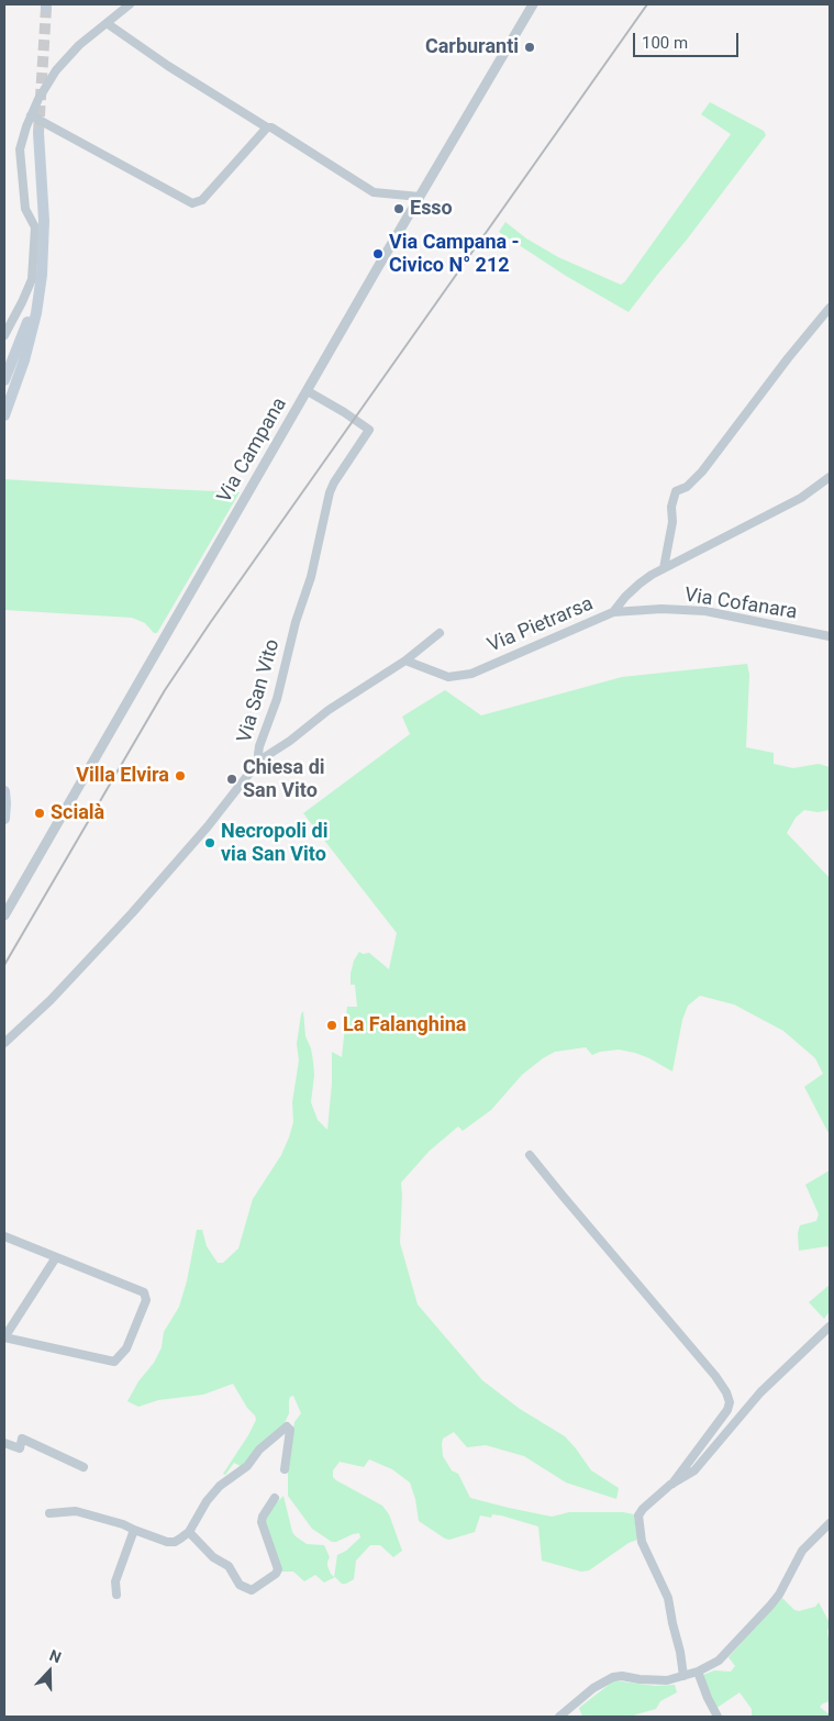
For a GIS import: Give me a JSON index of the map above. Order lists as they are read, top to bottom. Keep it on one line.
{"streets":{"street":["Via Campana","Via Cofanara","Via Pietrarsa","Via San Vito"]},"crossings":[["Via Campana","Via San Vito"],["Via Cofanara","Via Pietrarsa"]],"places":["Carburanti","Esso","Via Campana - Civico N° 212","Villa Elvira","Chiesa di San Vito","Scialà","Necropoli di via San Vito","La Falanghina"],"scale_bar":"100 m","north":"top"}
